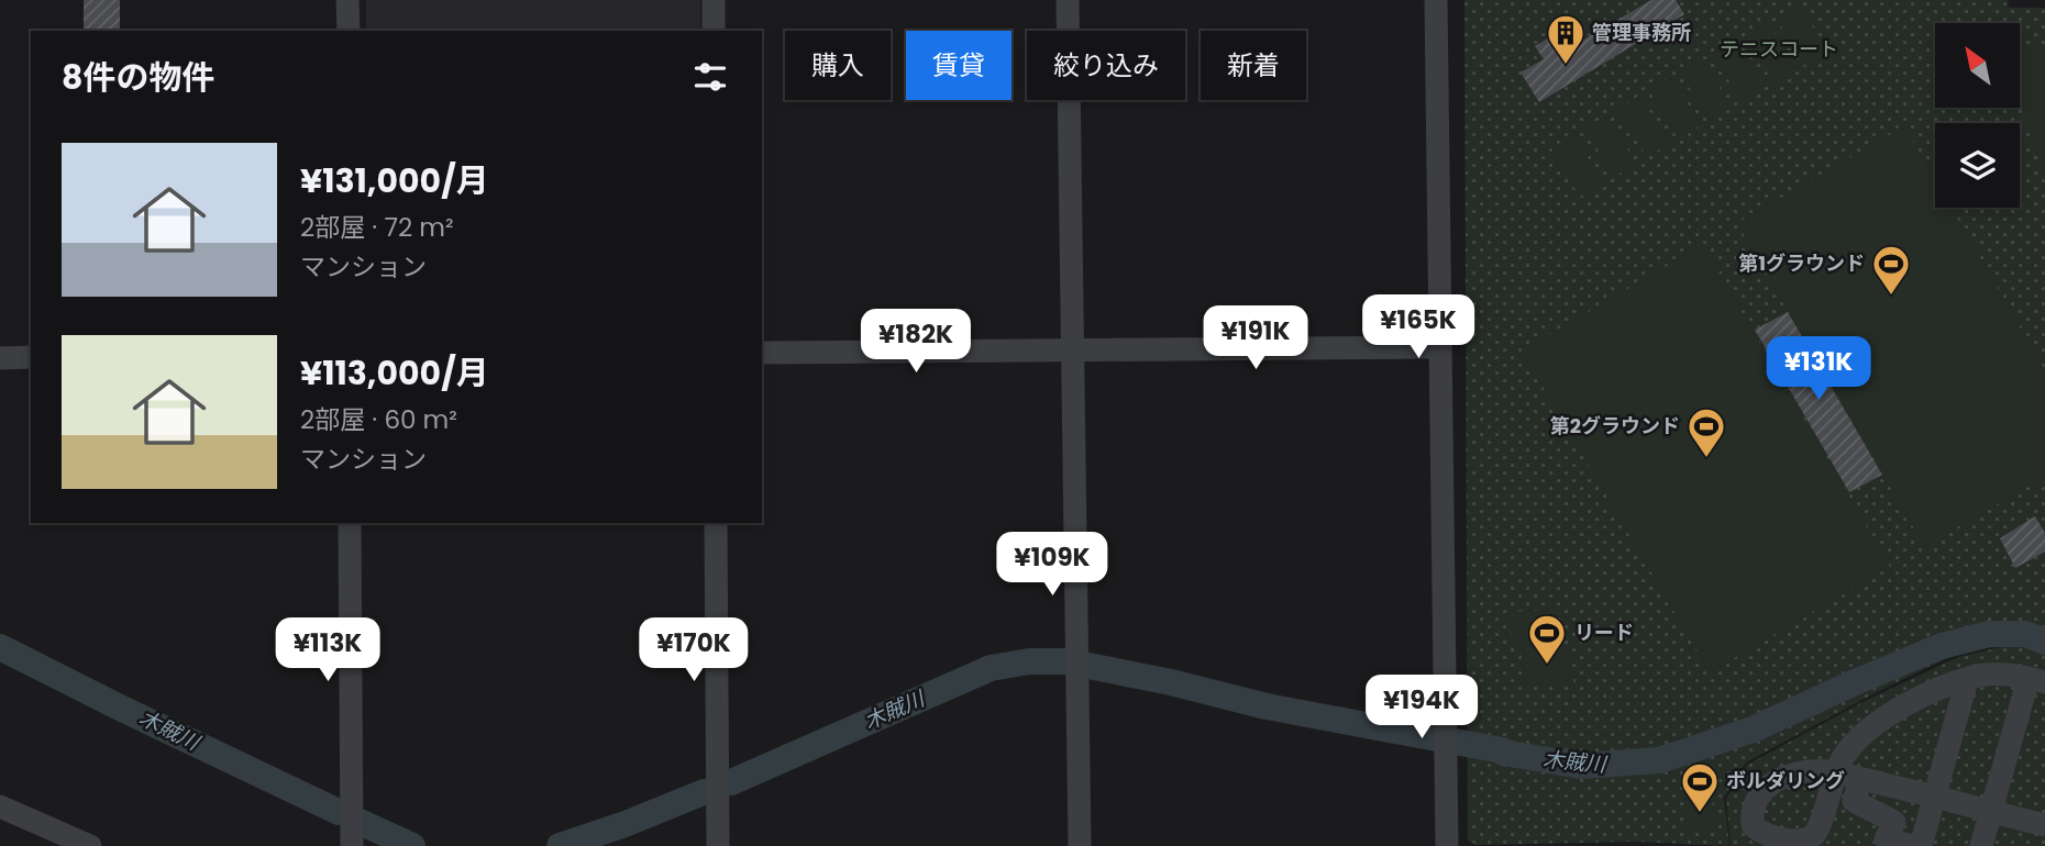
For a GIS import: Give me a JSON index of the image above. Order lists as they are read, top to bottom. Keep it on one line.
{"water":["木賊川"],"parks":["テニスコート"],"places":{"building":["管理事務所"],"sports":["第1グラウンド","第2グラウンド","リード","ボルダリング"]},"north":"top left","page":{"chip":["購入","賃貸","絞り込み","新着"],"heading":"8件の物件","list":[{"name":"¥131,000/月","note":"2部屋 · 72 m² · マンション"},{"name":"¥113,000/月","note":"2部屋 · 60 m² · マンション"}],"price":["¥165K","¥191K","¥182K","¥131K","¥109K","¥113K","¥170K","¥194K"]}}
